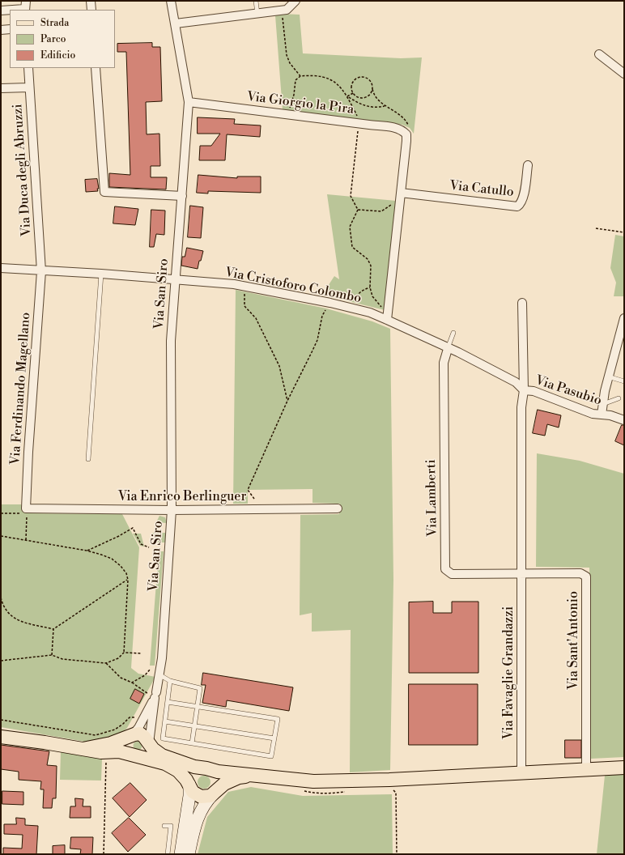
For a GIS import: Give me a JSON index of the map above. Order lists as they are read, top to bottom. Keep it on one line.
{"streets":{"street":["Via Giorgio la Pira","Via Duca degli Abruzzi","Via Catullo","Via Cristoforo Colombo","Via San Siro","Via Ferdinando Magellano","Via Pasubio","Via Enrico Berlinguer","Via Lamberti","Via Sant'Antonio","Via Favaglie Grandazzi"]},"crossings":[["Via Giorgio la Pira","Via San Siro"],["Via Duca degli Abruzzi","Via Cristoforo Colombo"],["Via Duca degli Abruzzi","Via Ferdinando Magellano"],["Via Cristoforo Colombo","Via San Siro"],["Via Cristoforo Colombo","Via Ferdinando Magellano"],["Via Cristoforo Colombo","Via Pasubio"],["Via Cristoforo Colombo","Via Lamberti"],["Via Cristoforo Colombo","Via Favaglie Grandazzi"],["Via San Siro","Via Enrico Berlinguer"],["Via Ferdinando Magellano","Via Enrico Berlinguer"],["Via Pasubio","Via Favaglie Grandazzi"],["Via Lamberti","Via Sant'Antonio"],["Via Lamberti","Via Favaglie Grandazzi"],["Via Sant'Antonio","Via Favaglie Grandazzi"]],"legend":["Strada","Parco","Edificio"]}
